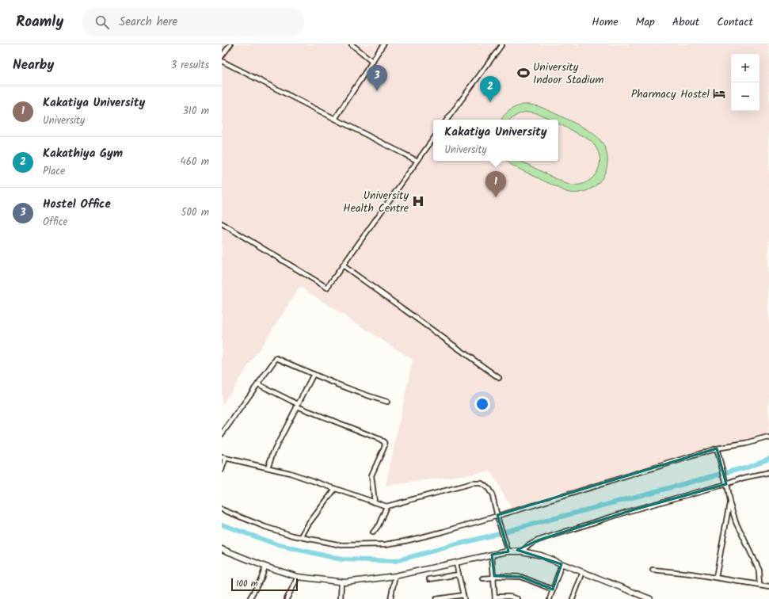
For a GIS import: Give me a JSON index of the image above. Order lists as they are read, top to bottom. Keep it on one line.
{"places":{"sports":["University Indoor Stadium"],"hotel":["Pharmacy Hostel"],"hospital":["University Health Centre"]},"scale_bar":"100 m","page":{"header":"Roamly","search":"Search here","nav":["Home","Map","About","Contact"],"heading":["Nearby","3 results"],"map_buttons":["+","−"],"pins":["3","2","1"],"list":[{"mark":"1","name":"Kakatiya University","note":"University","value":"310 m"},{"mark":"2","name":"Kakathiya Gym","note":"Place","value":"460 m"},{"mark":"3","name":"Hostel Office","note":"Office","value":"500 m"}],"popup":["Kakatiya University","University"],"scale":"100 m"}}
